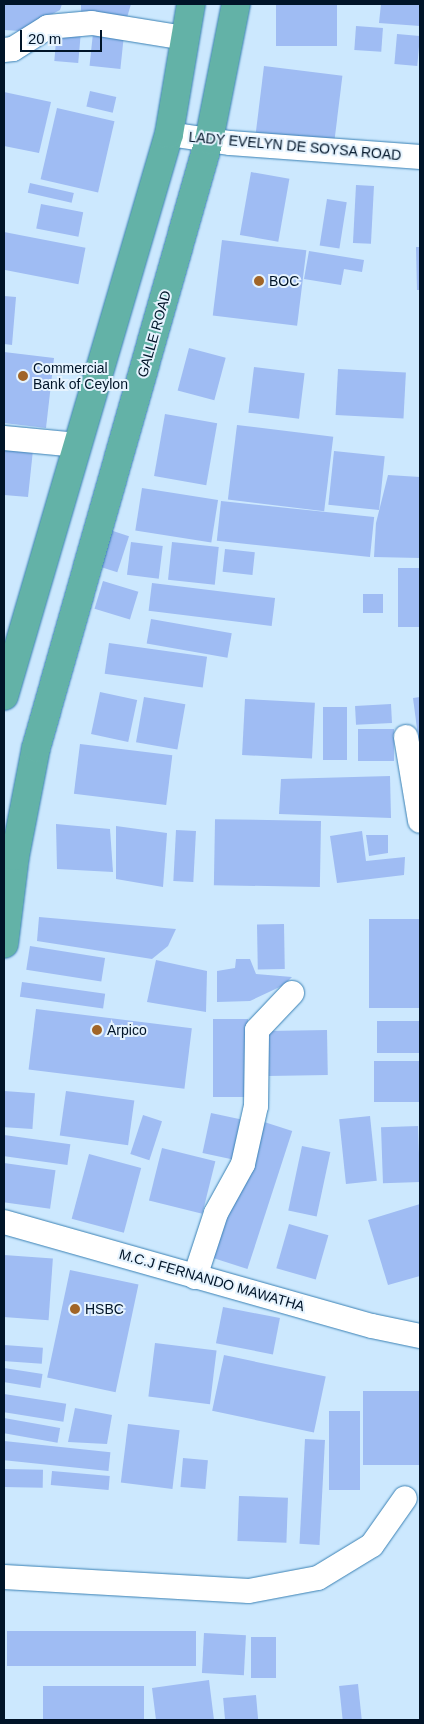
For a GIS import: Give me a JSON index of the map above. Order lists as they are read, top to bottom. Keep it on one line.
{"streets":{"highway":["GALLE ROAD"],"street":["LADY EVELYN DE SOYSA ROAD","M.C.J FERNANDO MAWATHA"]},"crossings":[["LADY EVELYN DE SOYSA ROAD","GALLE ROAD"]],"places":["BOC","Commercial Bank of Ceylon","Arpico","HSBC"],"scale_bar":"20 m"}
